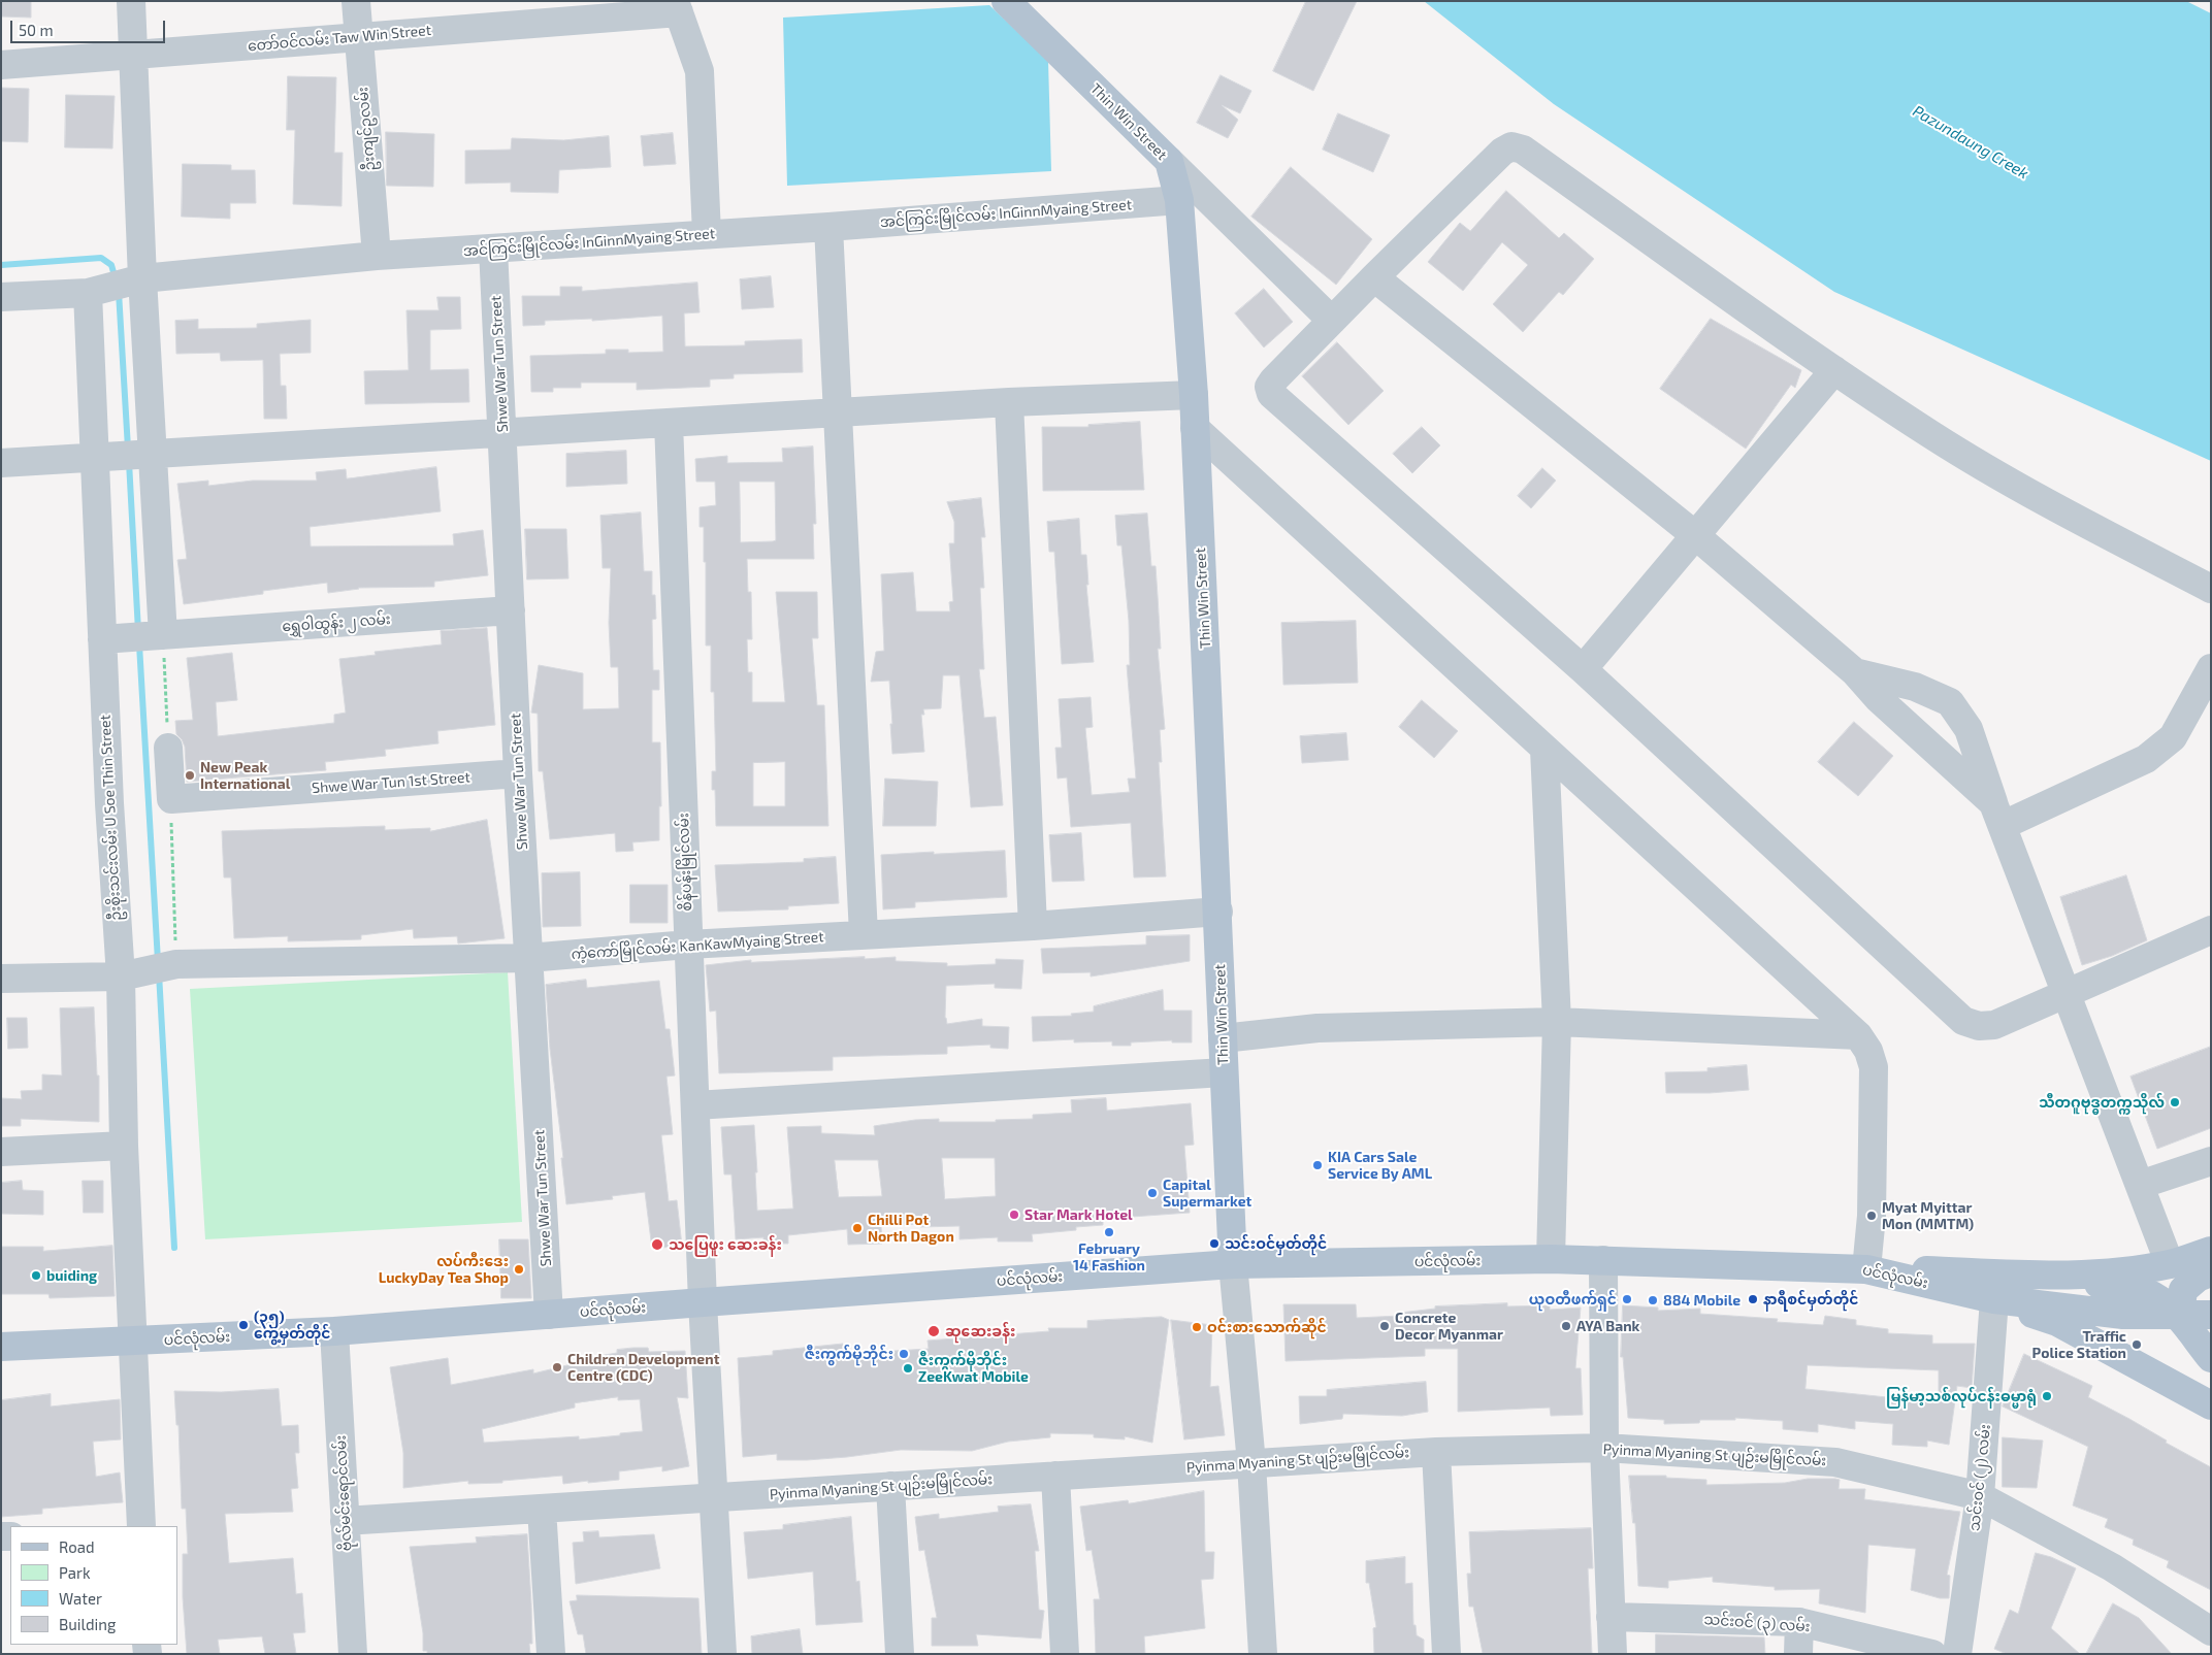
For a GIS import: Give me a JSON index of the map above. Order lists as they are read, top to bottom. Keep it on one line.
{"streets":{"main road":["Thin Win Street","ပင်လုံလမ်း"],"street":["တော်ဝင်လမ်း Taw Win Street","ဦးကျင်ဥလမ်း","အင်ကြင်းမြိုင်လမ်း InGinnMyaing Street","Shwe War Tun Street","ရွှေ၀ါထွန်း ၂ လမ်း","Shwe War Tun 1st Street","ဦးစိုးသင်းလမ်း U Soe Thin Street","စိန်ပန်းမြိုင်လမ်း","ကံ့ကော်မြိုင်လမ်း KanKawMyaing Street","Pyinma Myaning St ပျဉ်းမမြိုင်လမ်း","သင်းဝင် (၂) လမ်း","ဗိုလ်မင်းရောင်လမ်း","သင်းဝင် (၃) လမ်း"]},"crossings":[["တော်ဝင်လမ်း Taw Win Street","ဦးကျင်ဥလမ်း"],["Thin Win Street","အင်ကြင်းမြိုင်လမ်း InGinnMyaing Street"],["Thin Win Street","ကံ့ကော်မြိုင်လမ်း KanKawMyaing Street"],["Thin Win Street","ပင်လုံလမ်း"],["ဦးကျင်ဥလမ်း","အင်ကြင်းမြိုင်လမ်း InGinnMyaing Street"],["အင်ကြင်းမြိုင်လမ်း InGinnMyaing Street","Shwe War Tun Street"],["အင်ကြင်းမြိုင်လမ်း InGinnMyaing Street","ဦးစိုးသင်းလမ်း U Soe Thin Street"],["Shwe War Tun Street","ရွှေ၀ါထွန်း ၂ လမ်း"],["Shwe War Tun Street","Shwe War Tun 1st Street"],["Shwe War Tun Street","ကံ့ကော်မြိုင်လမ်း KanKawMyaing Street"],["Shwe War Tun Street","ပင်လုံလမ်း"],["ရွှေ၀ါထွန်း ၂ လမ်း","ဦးစိုးသင်းလမ်း U Soe Thin Street"],["ဦးစိုးသင်းလမ်း U Soe Thin Street","ကံ့ကော်မြိုင်လမ်း KanKawMyaing Street"],["ဦးစိုးသင်းလမ်း U Soe Thin Street","ပင်လုံလမ်း"],["စိန်ပန်းမြိုင်လမ်း","ကံ့ကော်မြိုင်လမ်း KanKawMyaing Street"],["စိန်ပန်းမြိုင်လမ်း","ပင်လုံလမ်း"],["စိန်ပန်းမြိုင်လမ်း","Pyinma Myaning St ပျဉ်းမမြိုင်လမ်း"],["ပင်လုံလမ်း","သင်းဝင် (၂) လမ်း"],["ပင်လုံလမ်း","ဗိုလ်မင်းရောင်လမ်း"],["Pyinma Myaning St ပျဉ်းမမြိုင်လမ်း","သင်းဝင် (၂) လမ်း"],["Pyinma Myaning St ပျဉ်းမမြိုင်လမ်း","ဗိုလ်မင်းရောင်လမ်း"]],"water":["Pazundaung Creek"],"places":["New Peak International","သီတဂူဗုဒ္ဓတက္ကသိုလ်","KIA Cars Sale Service By AML","Capital Supermarket","Star Mark Hotel","Myat Myittar Mon (MMTM)","Chilli Pot North Dagon","February 14 Fashion","သင်းဝင်မှတ်တိုင်","သပြေဖူး ဆေးခန်း","လပ်ကီးဒေး LuckyDay Tea Shop","buiding","ယုဝတီဖက်ရှင်","နာရီစင်မှတ်တိုင်","884 Mobile","(၃၅) ကွေ့မှတ်တိုင်","Concrete Decor Myanmar","AYA Bank","ဝင်းစားသောက်ဆိုင်","ဆုဆေးခန်း","Traffic Police Station","ဇီးကွက်မိုဘိုင်း","Children Development Centre (CDC)","ဇီးကွက်မိုဘိုင်း ZeeKwat Mobile","မြန်မာ့သစ်လုပ်ငန်းဓမ္မာရုံ"],"legend":["Road","Park","Water","Building"],"scale_bar":"50 m"}
